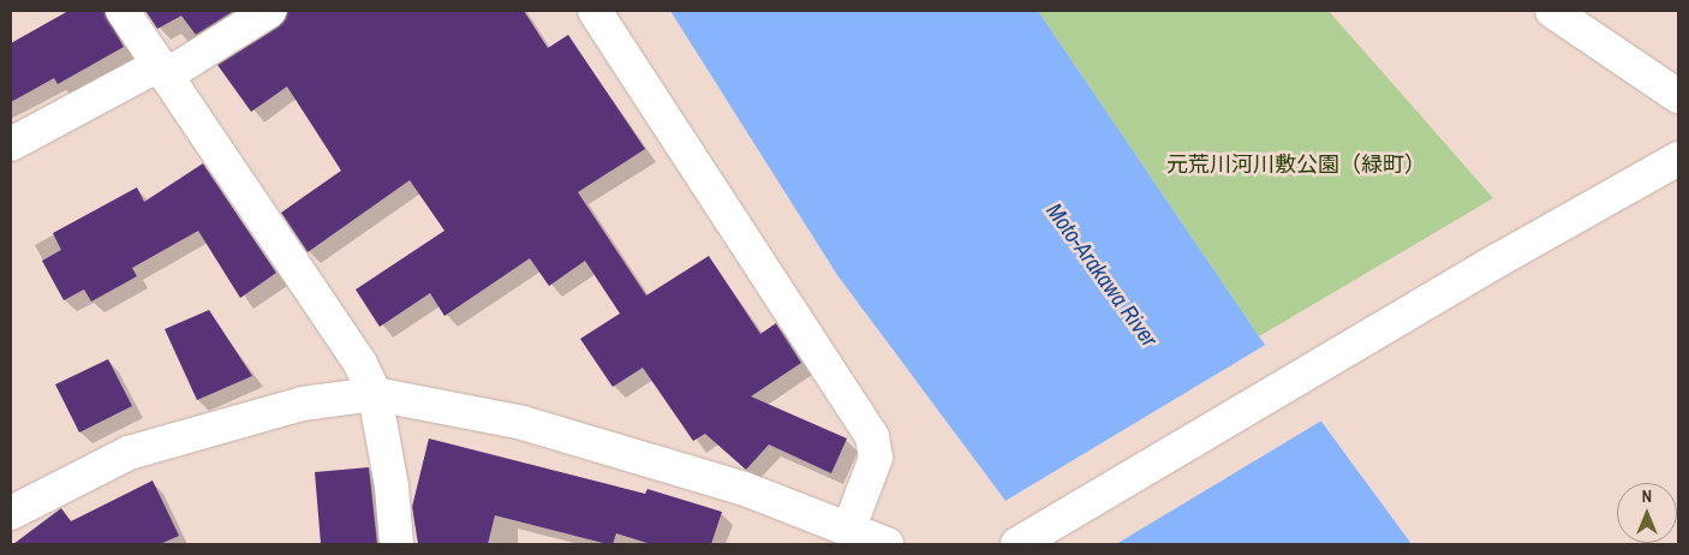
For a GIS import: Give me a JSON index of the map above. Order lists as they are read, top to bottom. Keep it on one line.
{"water":["Moto-Arakawa River"],"parks":["元荒川河川敷公園（緑町）"],"north":"top"}
